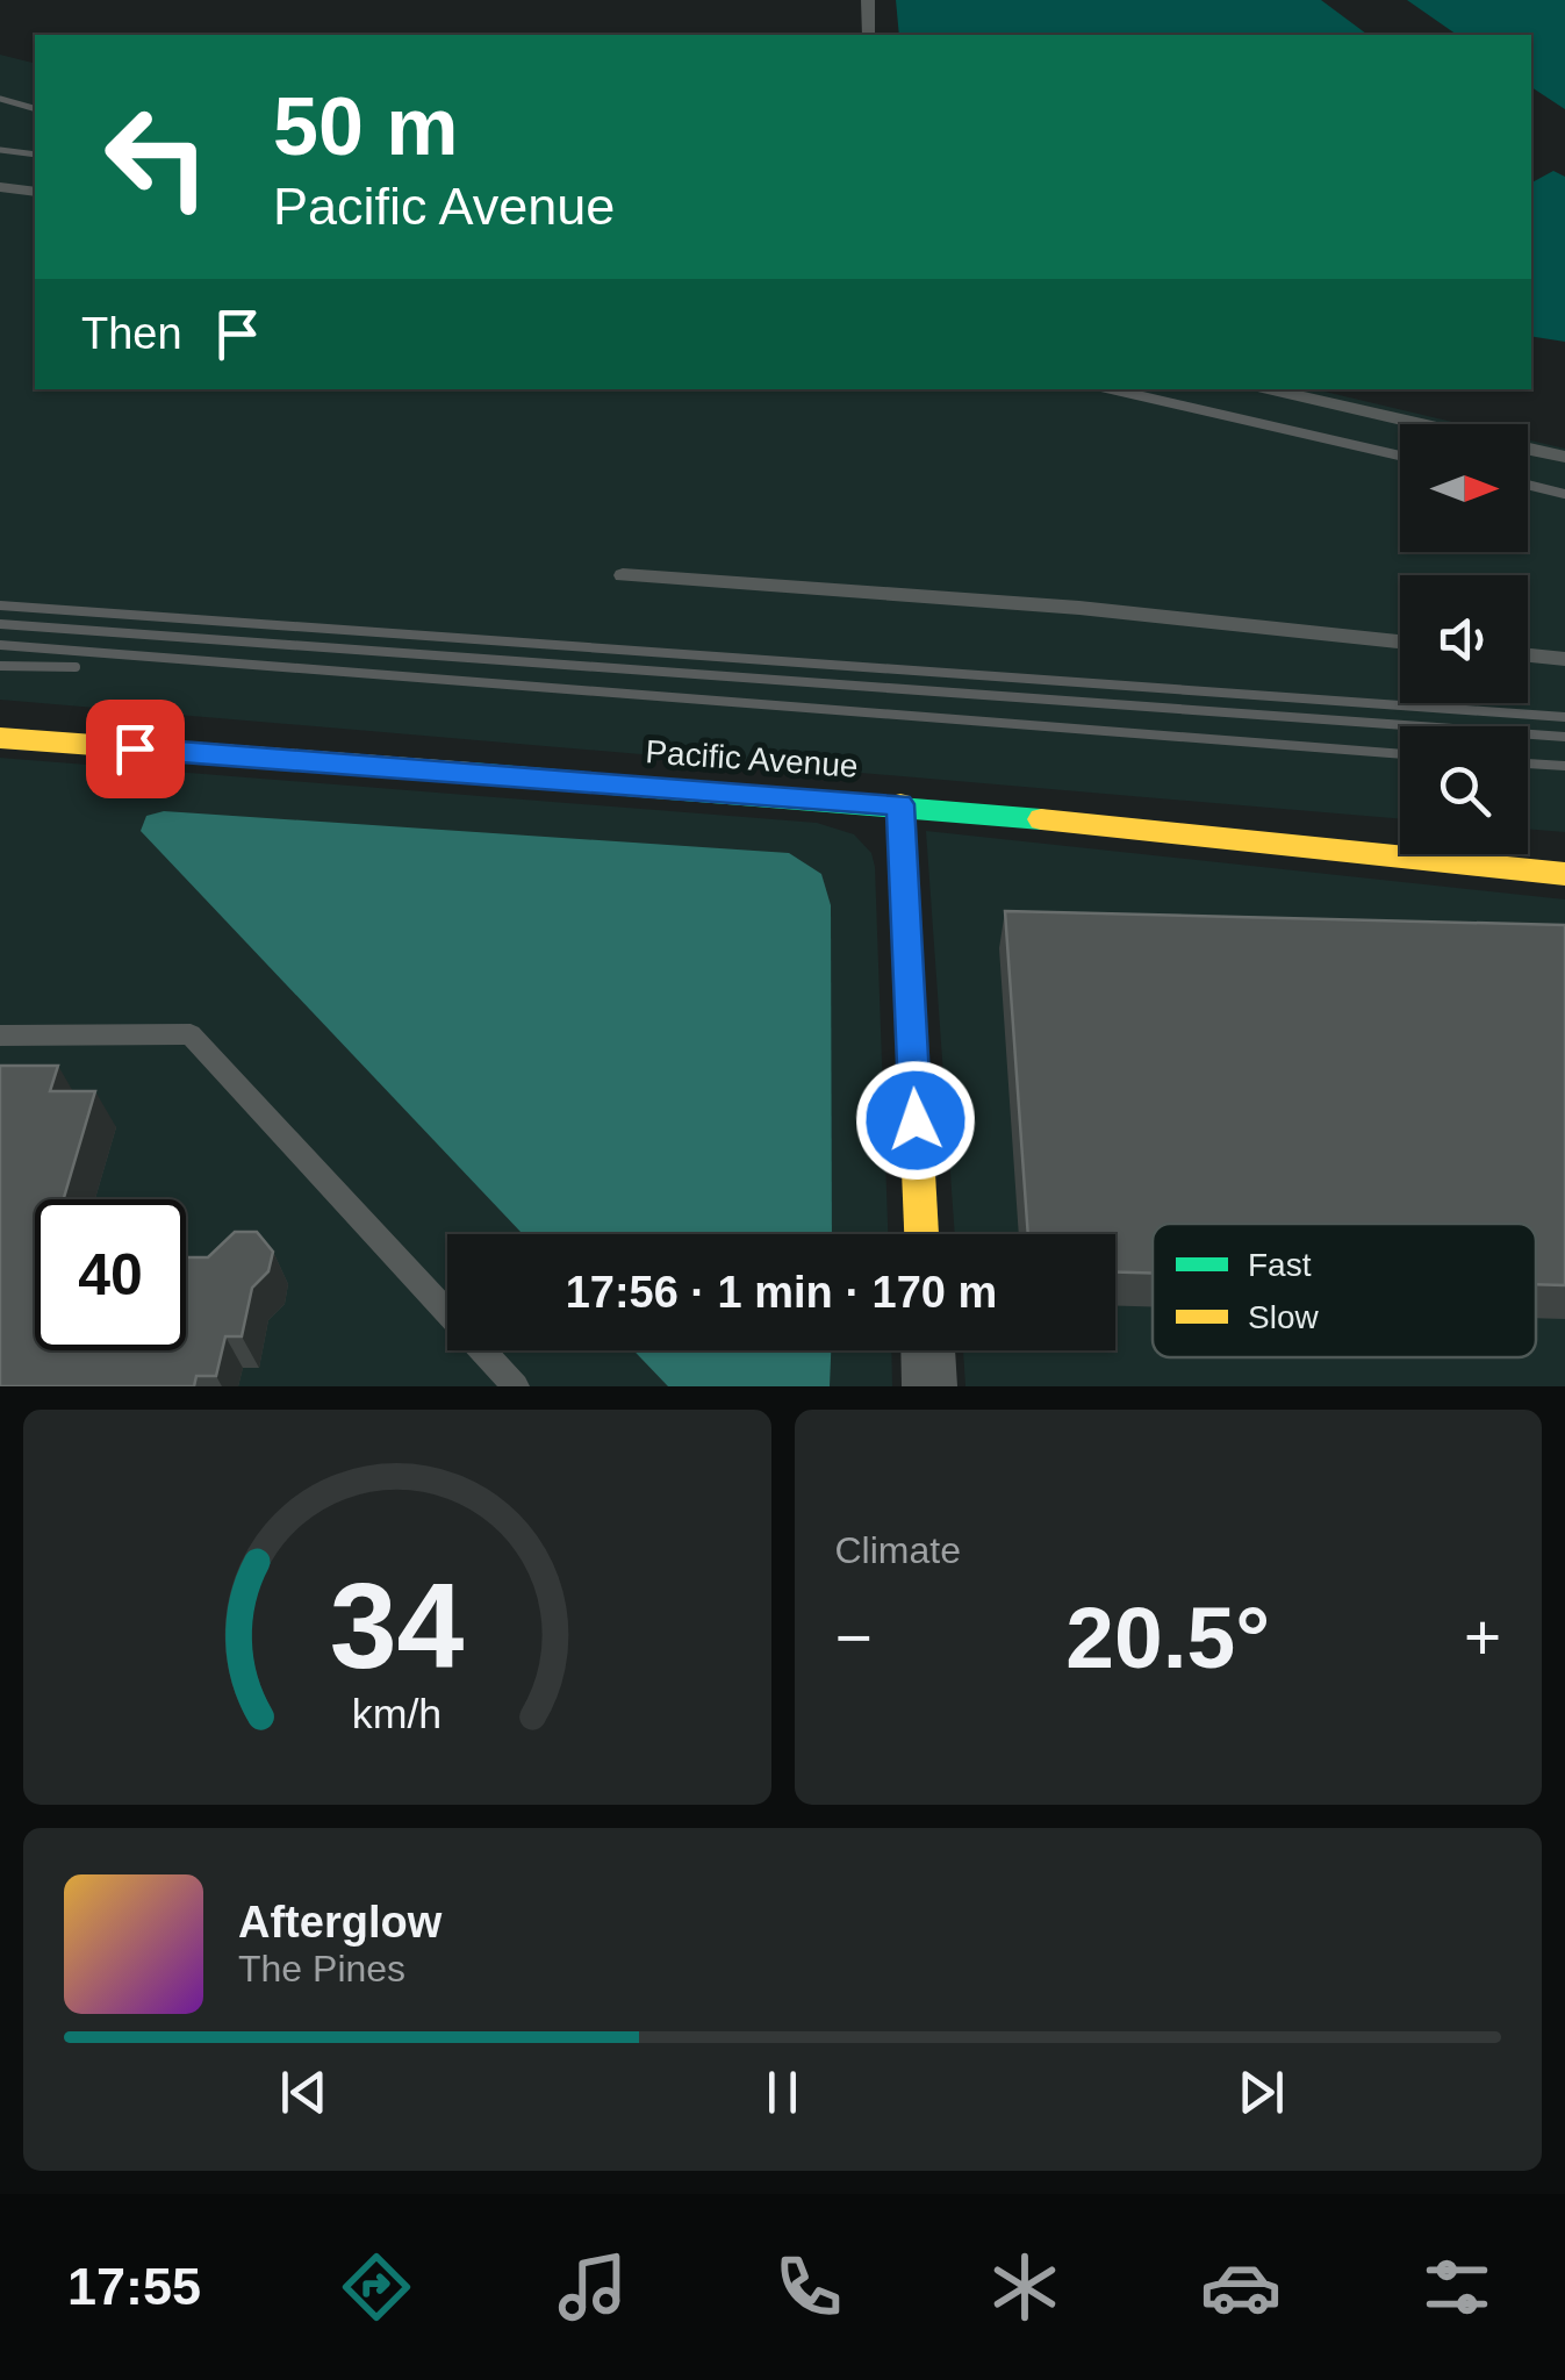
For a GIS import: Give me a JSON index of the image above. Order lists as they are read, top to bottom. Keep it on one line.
{"streets":{"street":["Pacific Avenue"]},"legend":["Fast","Slow"],"north":"right","page":{"turn":["50 m","Pacific Avenue"],"then":"Then","limit":"40","trip":"17:56 · 1 min · 170 m","tile":"Climate","heat":["−","20.5°","+"],"song":["Afterglow","The Pines"],"tabs":"17:55","gauge":["34","km/h"]}}
